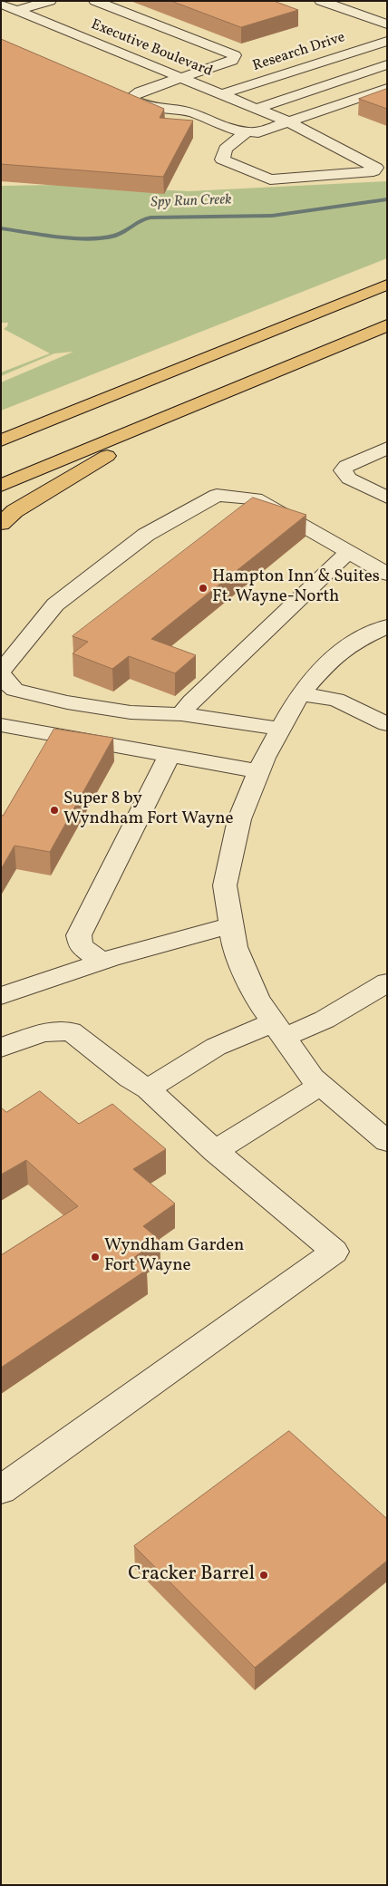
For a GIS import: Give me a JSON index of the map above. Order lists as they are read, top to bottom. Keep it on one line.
{"streets":{"street":["Executive Boulevard","Research Drive"]},"crossings":[["Executive Boulevard","Research Drive"]],"water":["Spy Run Creek"],"places":["Hampton Inn & Suites Ft. Wayne-North","Super 8 by Wyndham Fort Wayne","Wyndham Garden Fort Wayne","Cracker Barrel"]}
